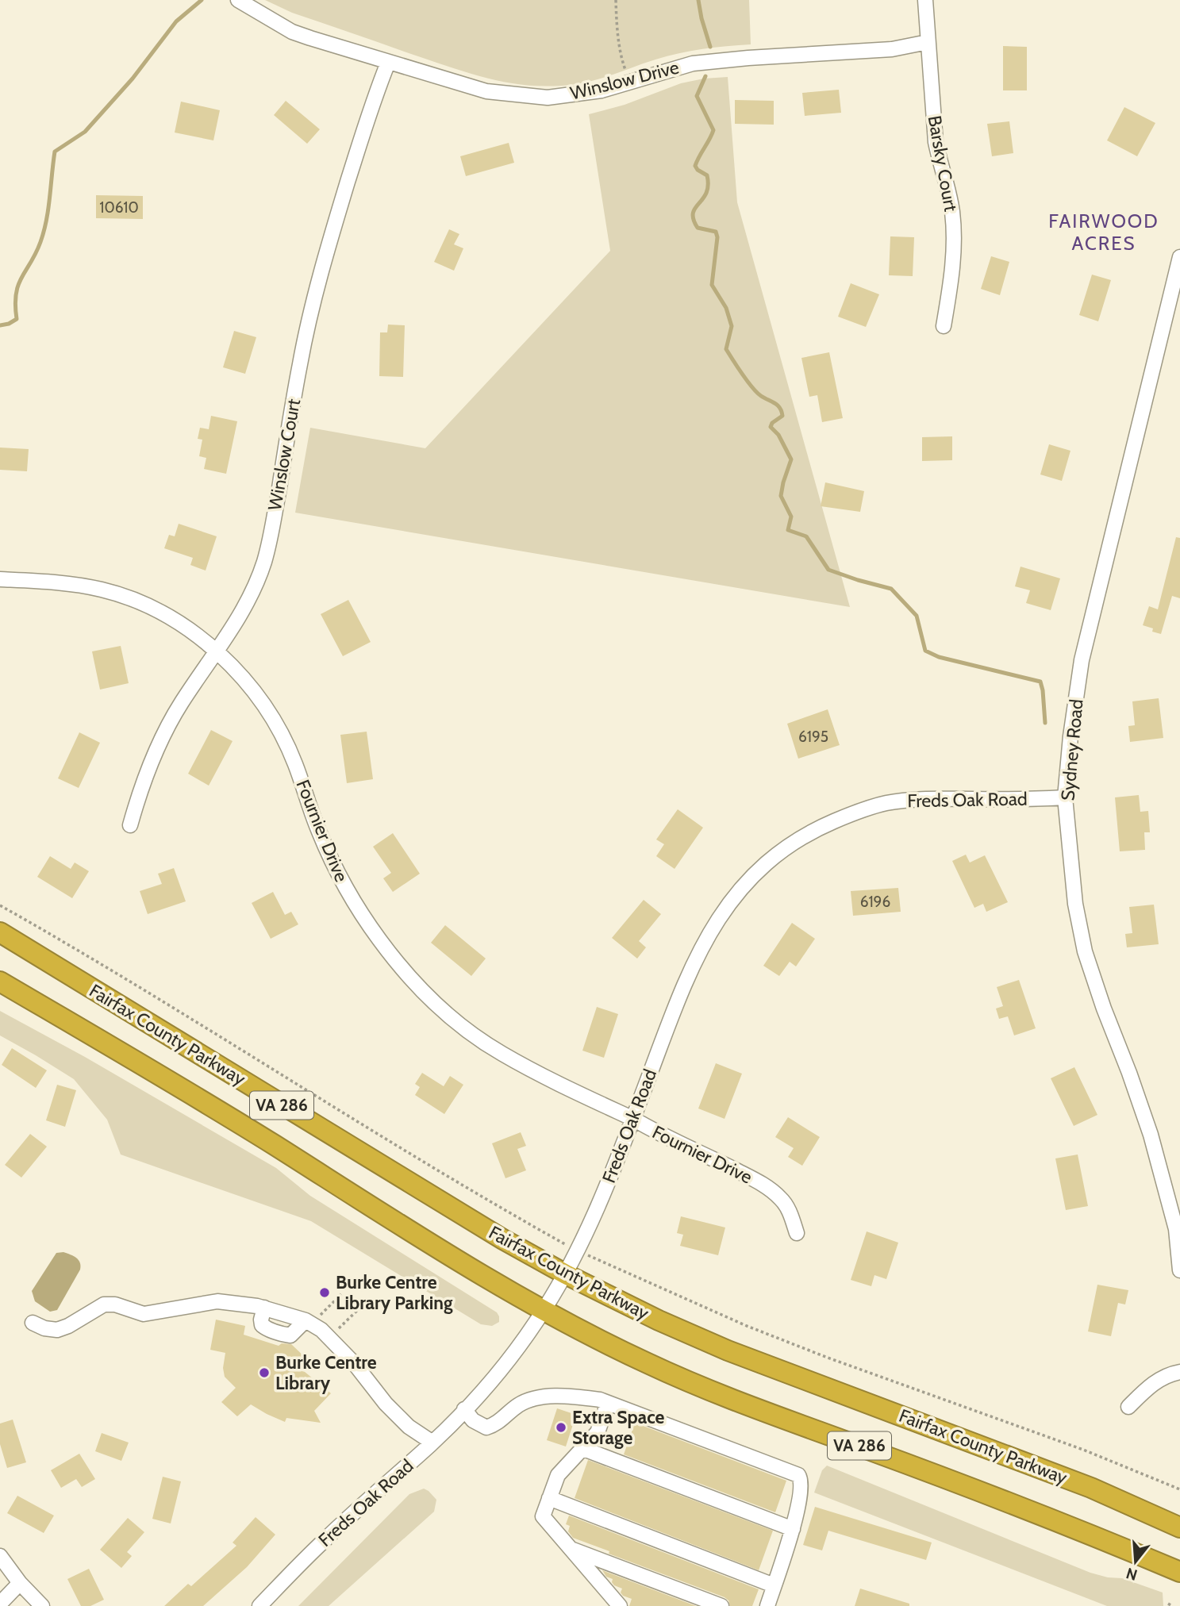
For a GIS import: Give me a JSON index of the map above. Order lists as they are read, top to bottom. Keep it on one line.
{"streets":{"highway":["Fairfax County Parkway","VA 286"],"street":["Winslow Drive","Barsky Court","Winslow Court","Sydney Road","Freds Oak Road","Fournier Drive"]},"crossings":[["Winslow Drive","Barsky Court"],["Winslow Drive","Winslow Court"],["Winslow Court","Fournier Drive"],["Sydney Road","Freds Oak Road"],["Freds Oak Road","Fournier Drive"],["Freds Oak Road","Fairfax County Parkway"],["Freds Oak Road","VA 286"]],"districts":["FAIRWOOD ACRES"],"places":["Burke Centre Library Parking","Burke Centre Library","Extra Space Storage"],"house_numbers":["10610","6195","6196"],"north":"bottom"}
